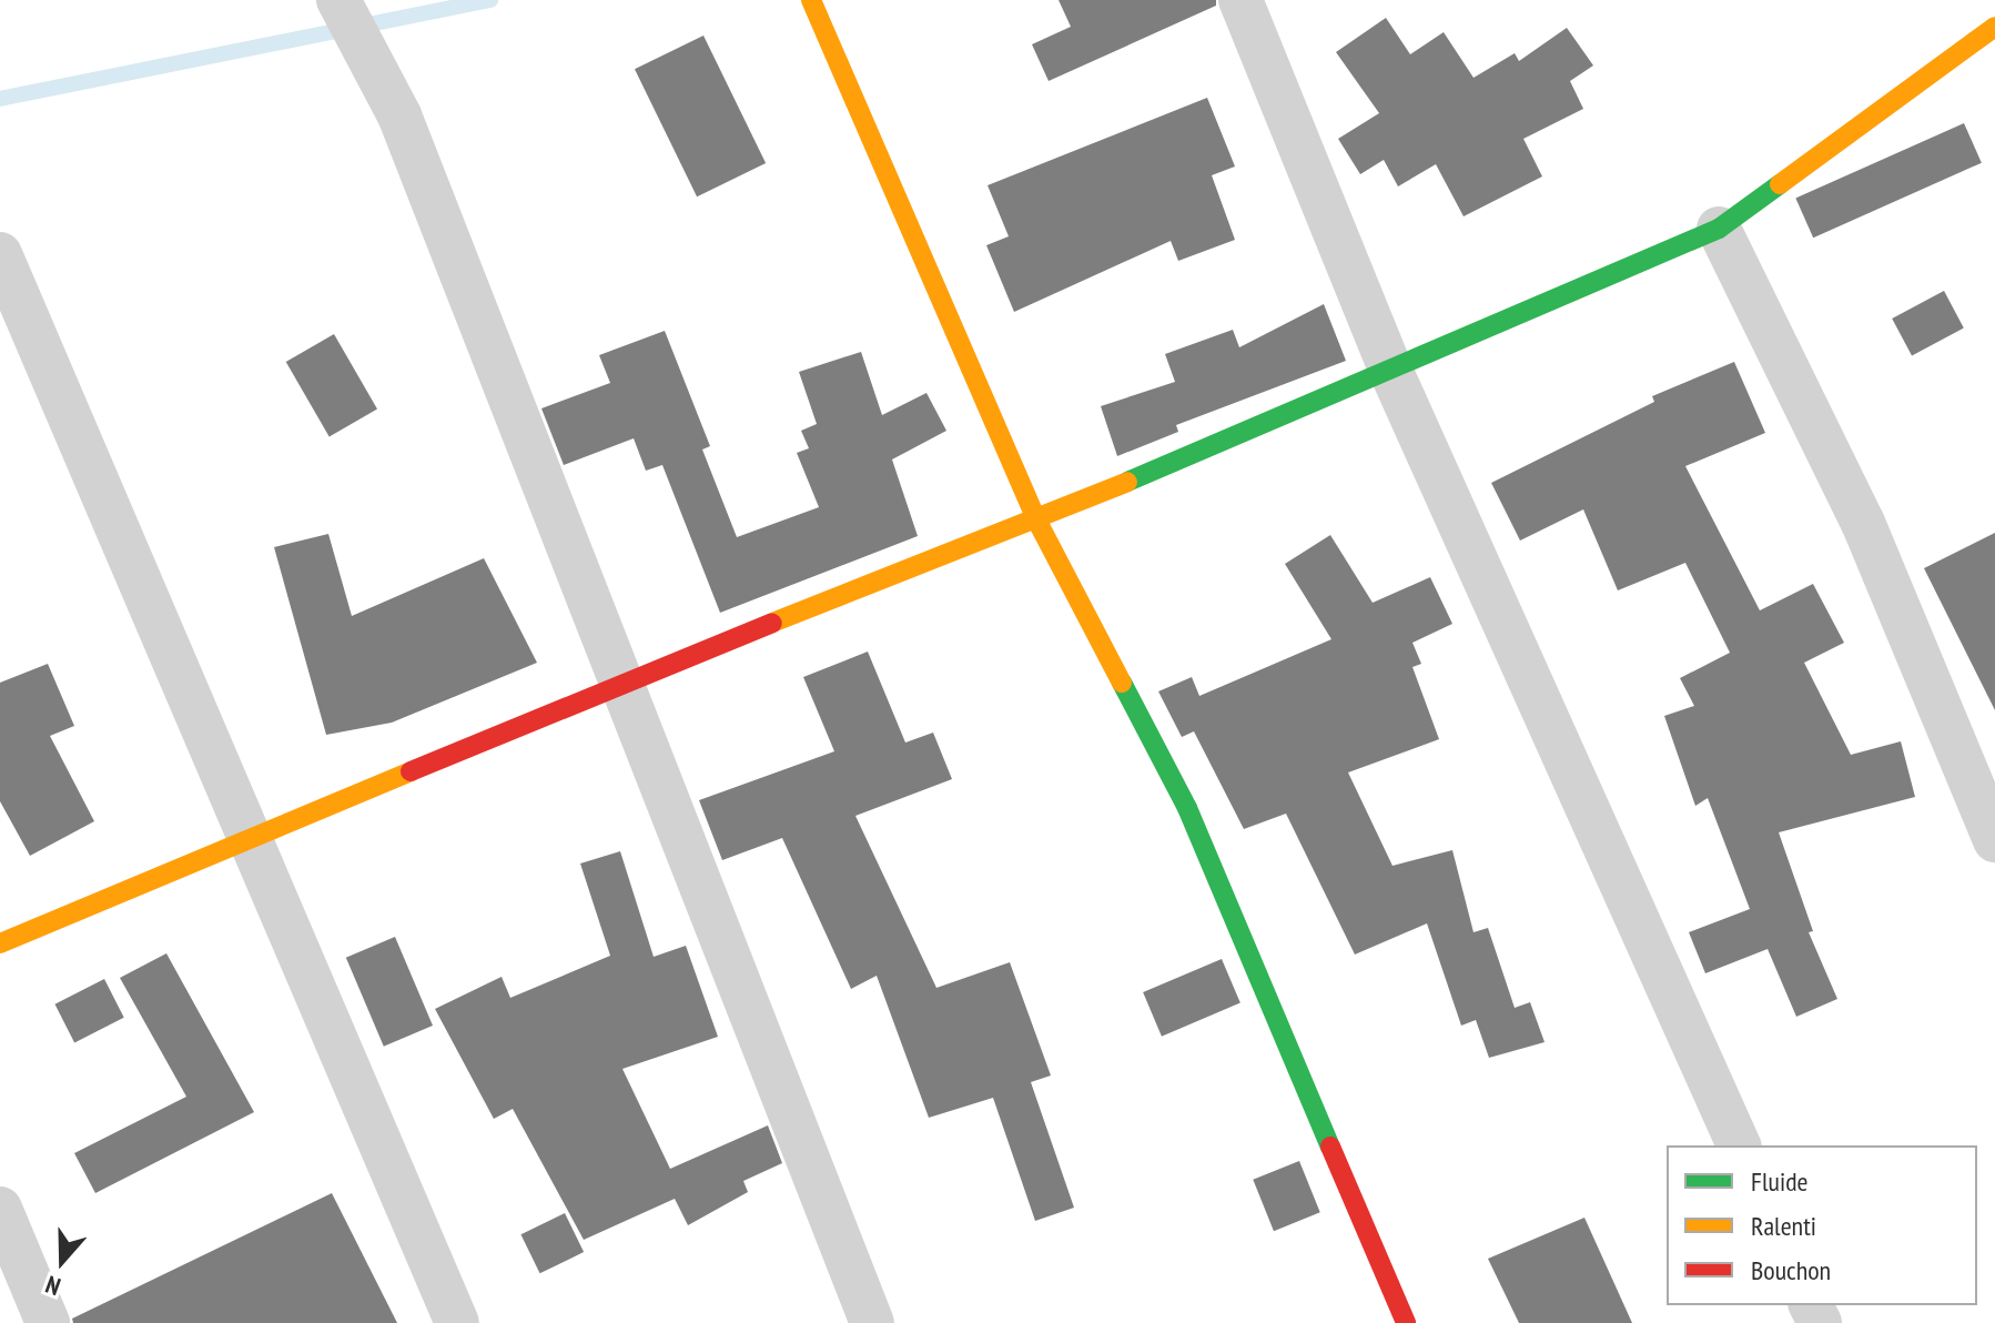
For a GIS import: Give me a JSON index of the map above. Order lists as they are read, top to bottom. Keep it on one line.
{"legend":["Fluide","Ralenti","Bouchon"],"north":"bottom"}
